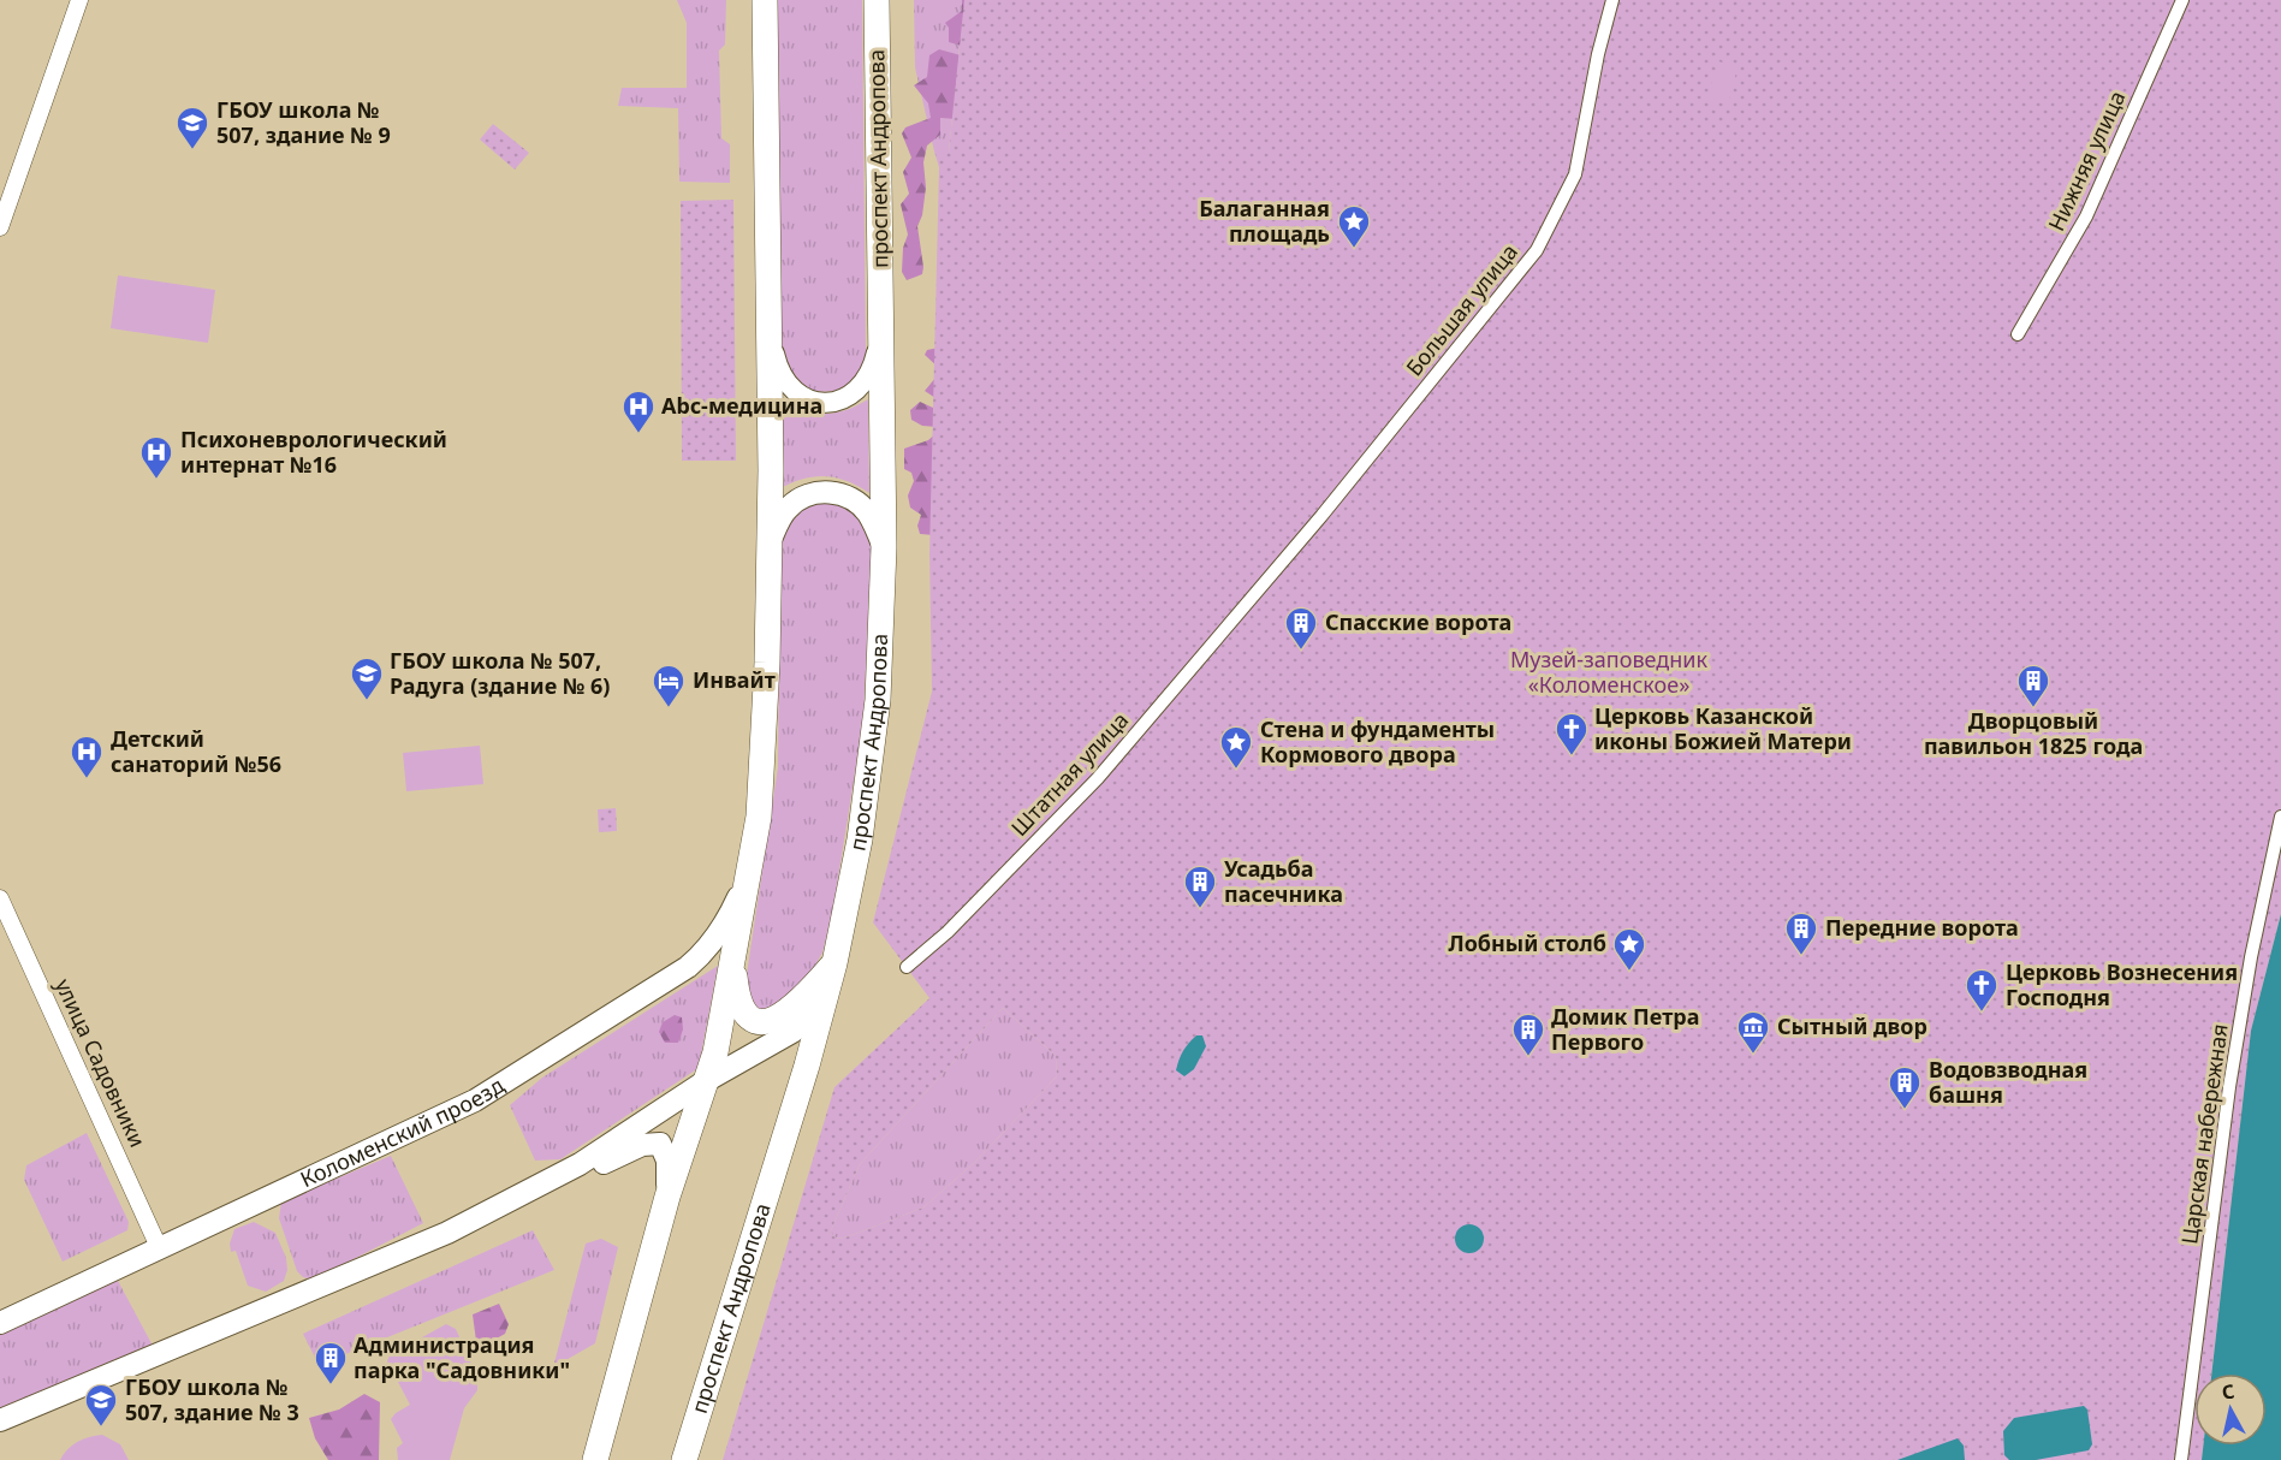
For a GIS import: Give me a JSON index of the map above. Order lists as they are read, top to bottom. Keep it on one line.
{"streets":{"main road":["проспект Андропова","Коломенский проезд"],"street":["Нижняя улица","Большая улица","Штатная улица","улица Садовники","Царская набережная"]},"crossings":[["Большая улица","Штатная улица"],["улица Садовники","Коломенский проезд"]],"parks":["Музей-заповедник «Коломенское»"],"places":{"school or university":["ГБОУ школа № 507, здание № 9","ГБОУ школа № 507, Радуга (здание № 6)","ГБОУ школа № 507, здание № 3"],"place":["Балаганная площадь","Стена и фундаменты Кормового двора","Лобный столб"],"hospital":["Abc-медицина","Психоневрологический интернат №16","Детский санаторий №56"],"building":["Спасские ворота","Дворцовый павильон 1825 года","Усадьба пасечника","Передние ворота","Домик Петра Первого","Водовзводная башня","Администрация парка \"Садовники\""],"hotel":["Инвайт"],"church":["Церковь Казанской иконы Божией Матери","Церковь Вознесения Господня"],"museum":["Сытный двор"]},"north":"top"}
